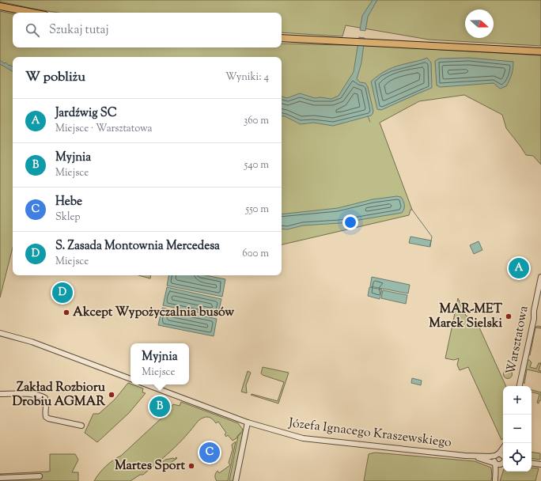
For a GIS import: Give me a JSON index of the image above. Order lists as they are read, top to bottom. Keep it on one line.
{"streets":{"street":["Warsztatowa","Józefa Ignacego Kraszewskiego"]},"places":["Akcept Wypożyczalnia busów","MAR-MET Marek Sielski","Zakład Rozbioru Drobiu AGMAR","Martes Sport"],"north":"right","page":{"search":"Szukaj tutaj","heading":["W pobliżu","Wyniki: 4"],"list":[{"mark":"A","name":"Jardźwig SC","note":"Miejsce · Warsztatowa","value":"360 m"},{"mark":"B","name":"Myjnia","note":"Miejsce","value":"540 m"},{"mark":"C","name":"Hebe","note":"Sklep","value":"550 m"},{"mark":"D","name":"S. Zasada Montownia Mercedesa","note":"Miejsce","value":"600 m"}],"pins":["A","D","B","C"],"popup":["Myjnia","Miejsce"],"map_buttons":["+","−"]}}
